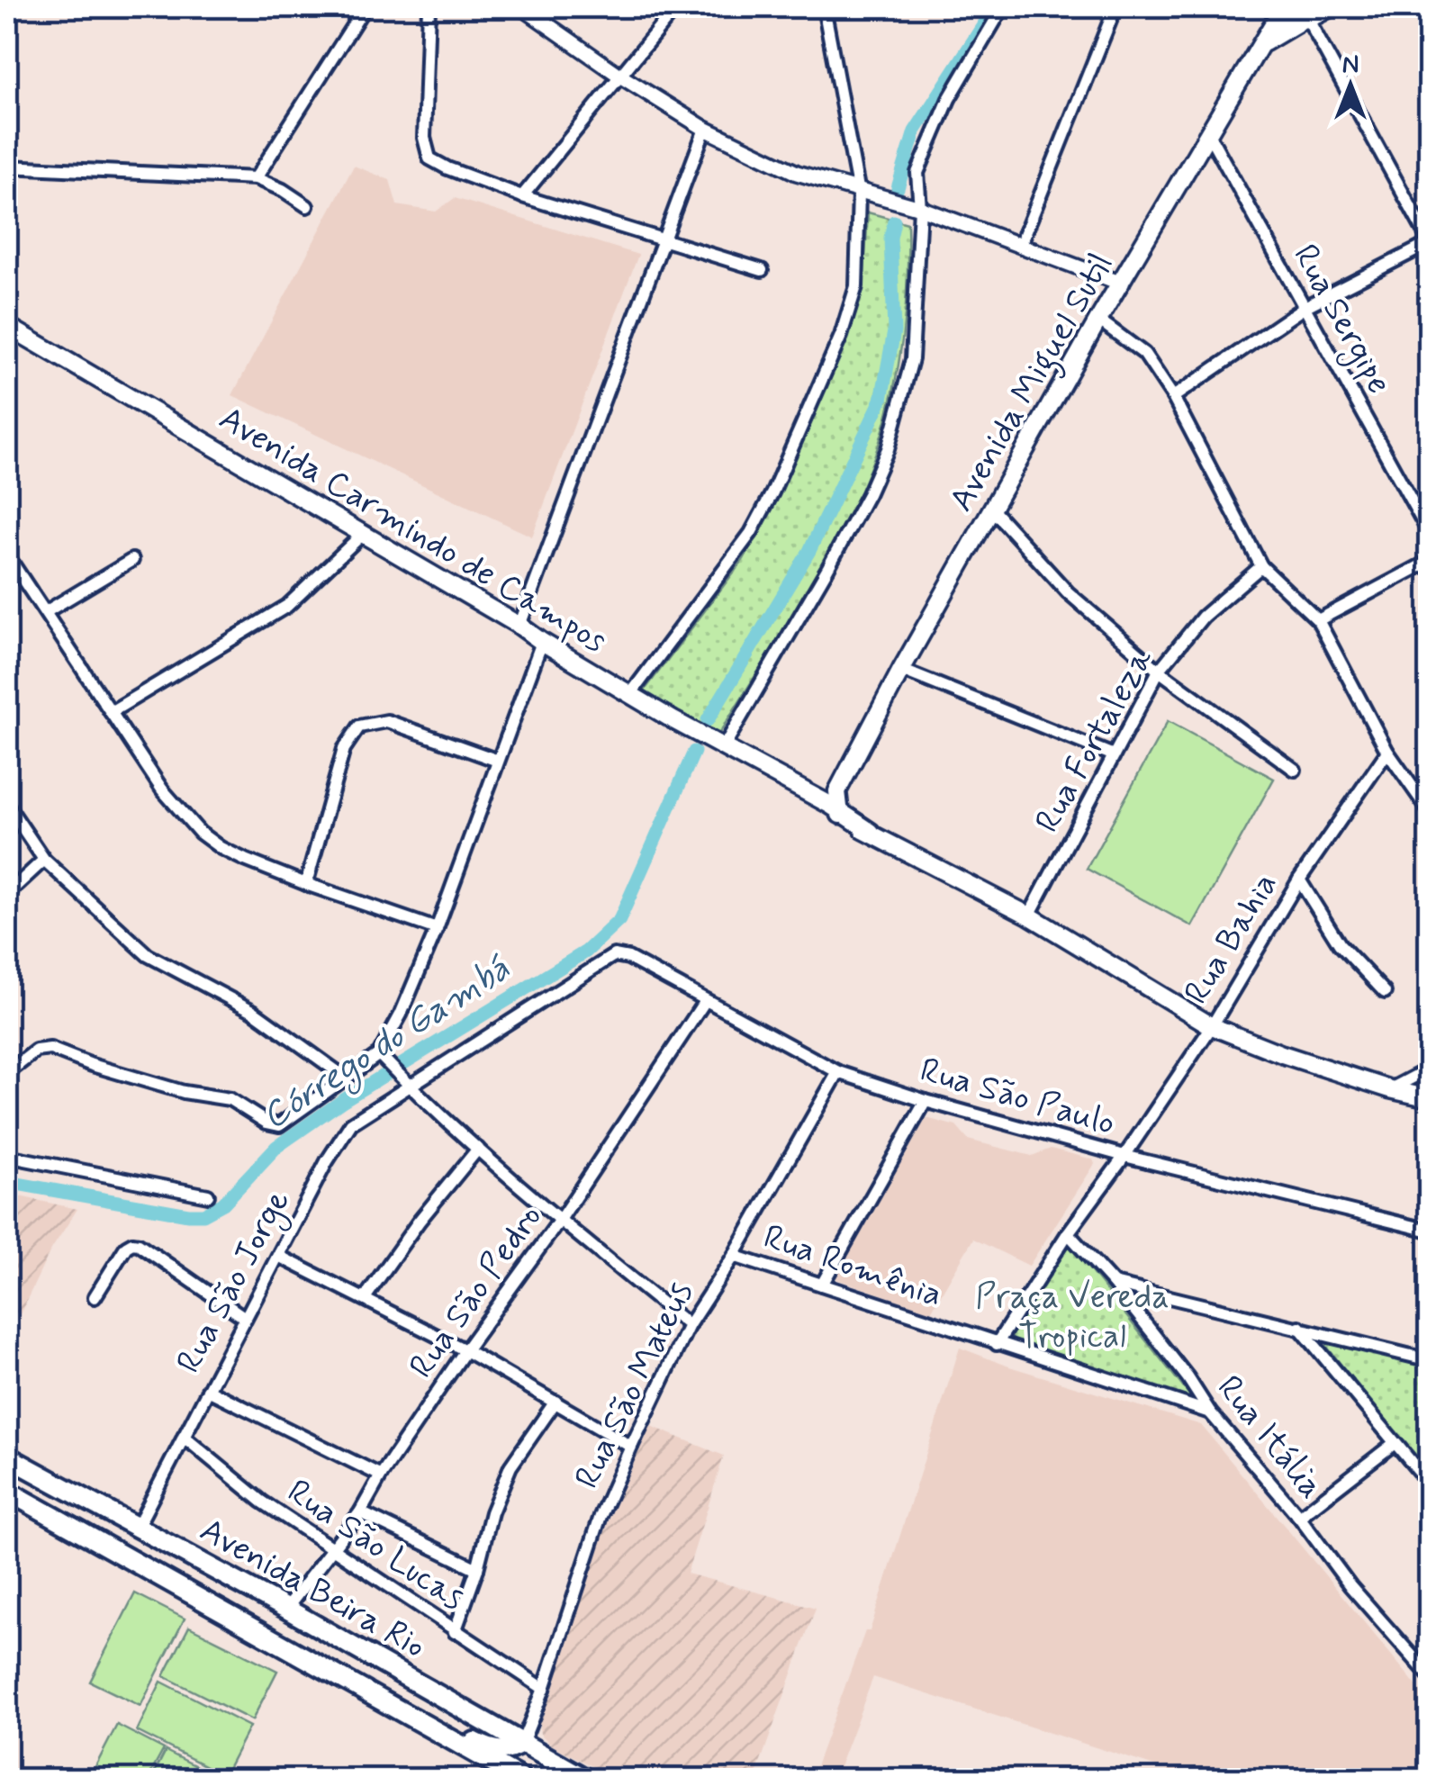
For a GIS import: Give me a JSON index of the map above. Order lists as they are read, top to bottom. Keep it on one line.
{"streets":{"main road":["Avenida Miguel Sutil","Avenida Carmindo de Campos","Avenida Beira Rio"],"street":["Rua Sergipe","Rua Fortaleza","Rua Bahia","Rua São Paulo","Rua Romênia","Rua São Jorge","Rua São Pedro","Rua São Mateus","Rua Itália","Rua São Lucas"]},"crossings":[["Rua Sergipe","Avenida Miguel Sutil"],["Avenida Carmindo de Campos","Rua Fortaleza"],["Avenida Carmindo de Campos","Rua Bahia"],["Rua Bahia","Rua São Paulo"],["Rua São Paulo","Rua São Jorge"],["Rua São Paulo","Rua São Pedro"],["Rua São Paulo","Rua São Mateus"],["Rua Romênia","Rua São Mateus"],["Rua Romênia","Rua Itália"],["Rua São Jorge","Rua São Lucas"],["Rua São Jorge","Avenida Beira Rio"],["Rua São Pedro","Rua São Lucas"],["Rua São Pedro","Avenida Beira Rio"],["Rua São Mateus","Rua São Lucas"],["Rua São Mateus","Avenida Beira Rio"]],"water":["Córrego do Gambá"],"parks":["Praça Vereda Tropical"],"north":"top"}
